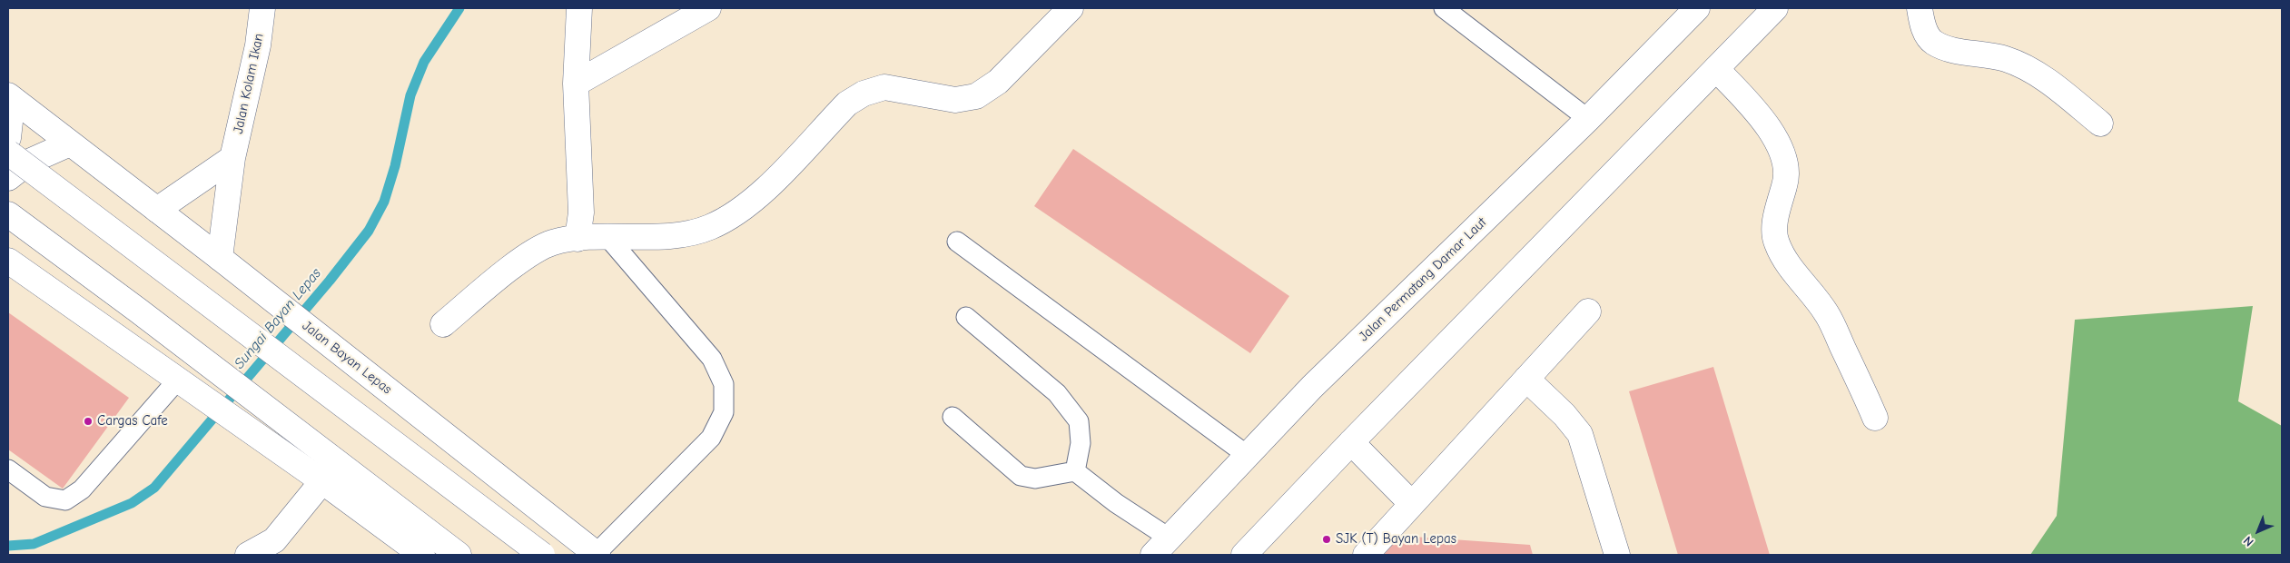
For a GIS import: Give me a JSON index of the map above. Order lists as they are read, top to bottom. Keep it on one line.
{"streets":{"main road":["Jalan Kolam Ikan","Jalan Permatang Damar Laut","Jalan Bayan Lepas"]},"crossings":[["Jalan Kolam Ikan","Jalan Bayan Lepas"]],"water":["Sungai Bayan Lepas"],"places":["Cargas Cafe","SJK (T) Bayan Lepas"],"north":"bottom left"}
